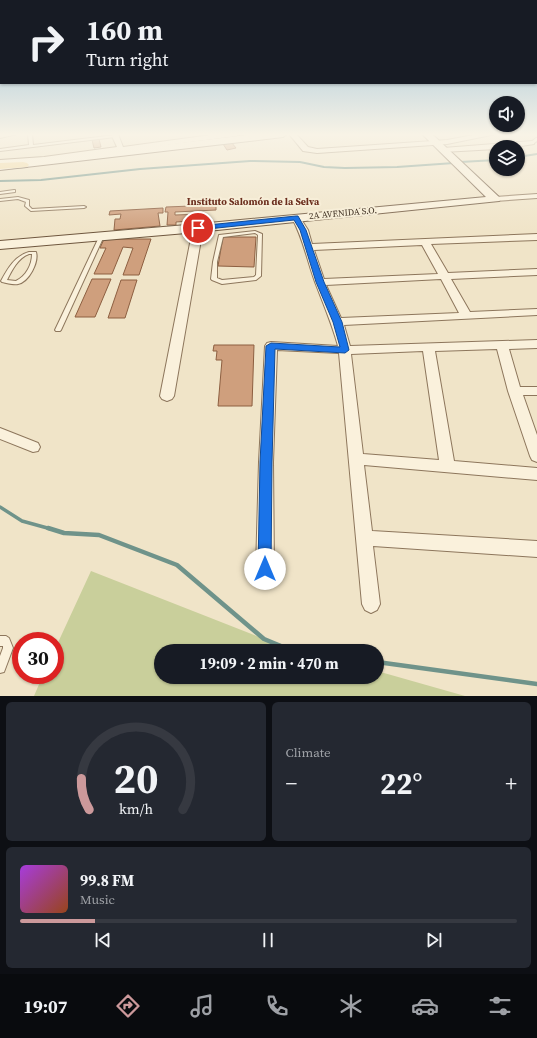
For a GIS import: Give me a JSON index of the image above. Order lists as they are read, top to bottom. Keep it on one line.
{"streets":{"street":["2A AVENIDA S.O."]},"districts":["Instituto Salomón de la Selva"],"page":{"turn":["160 m","Turn right"],"limit":"30","trip":"19:09 · 2 min · 470 m","tile":"Climate","heat":["−","22°","+"],"song":["99.8 FM","Music"],"tabs":"19:07","gauge":["20","km/h"]}}
